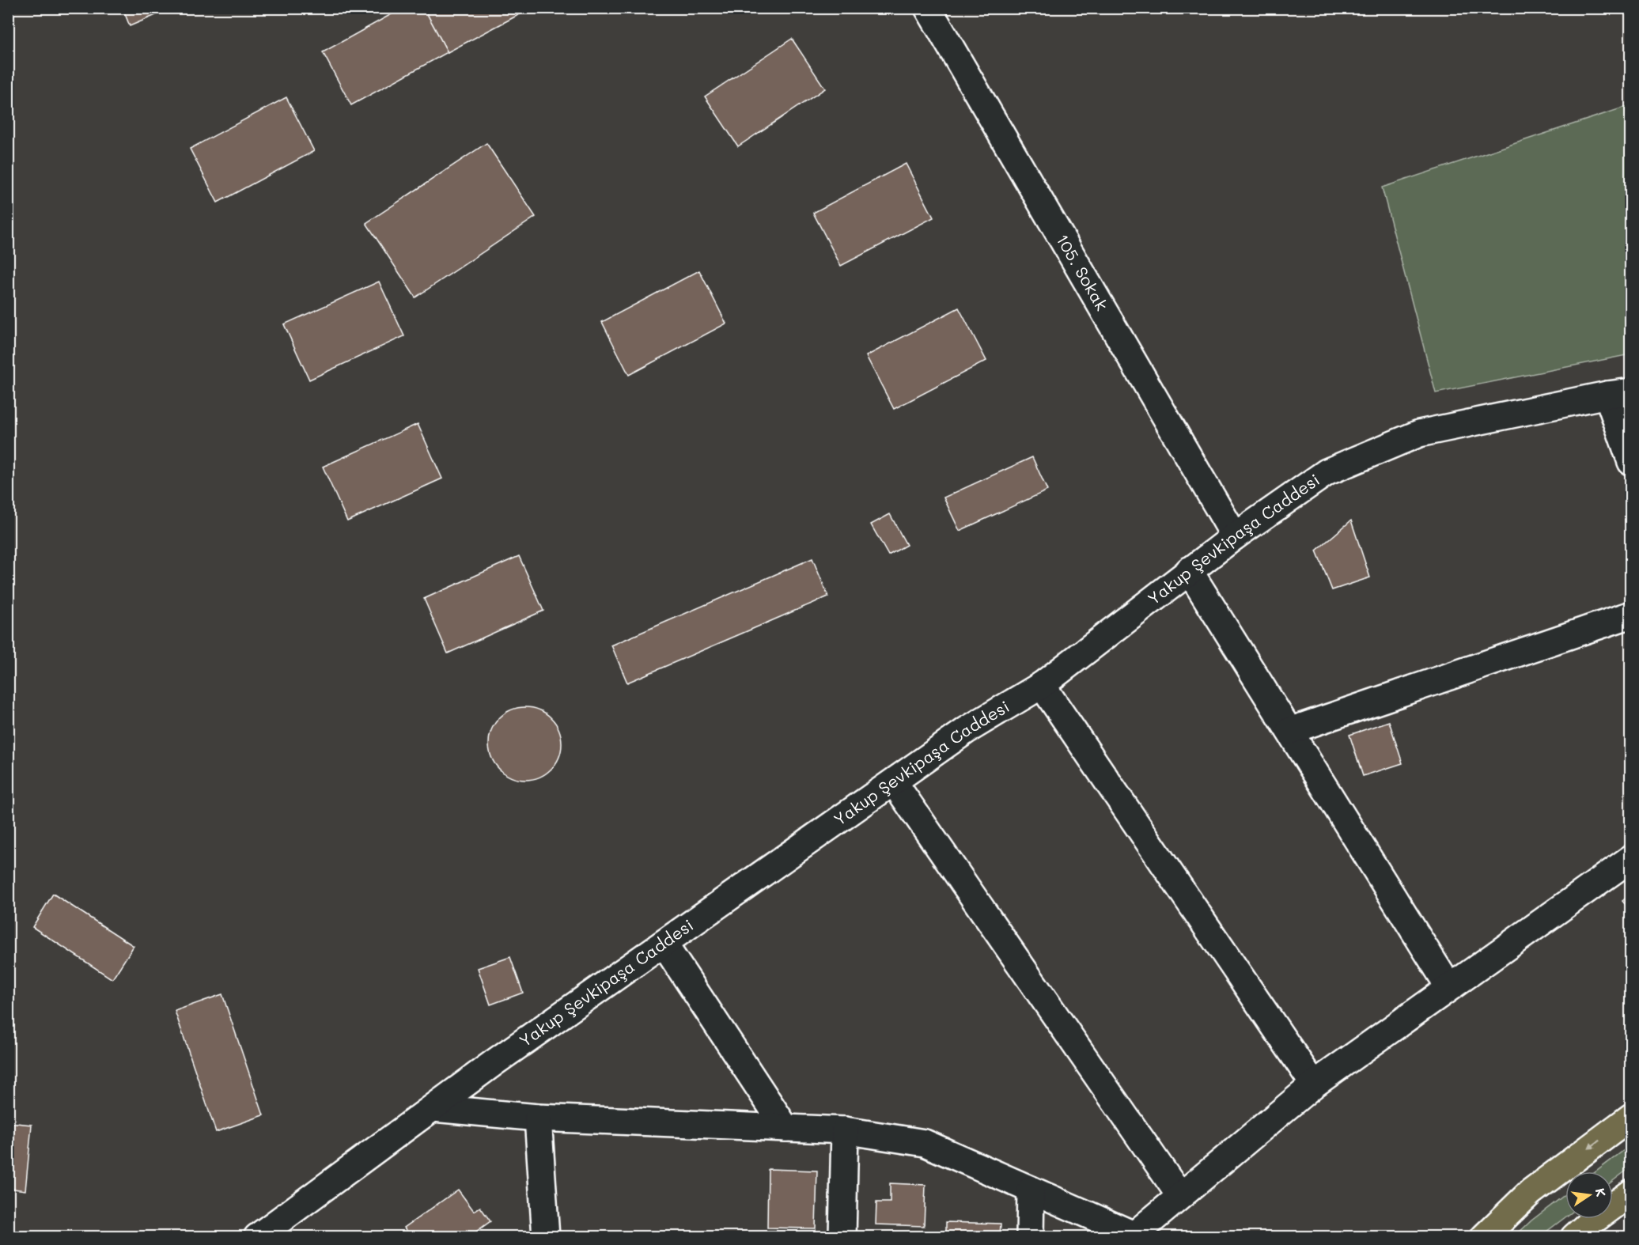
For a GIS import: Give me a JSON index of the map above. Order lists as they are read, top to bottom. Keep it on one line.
{"streets":{"street":["105. Sokak","Yakup Şevkipaşa Caddesi"]},"crossings":[["105. Sokak","Yakup Şevkipaşa Caddesi"]],"north":"right"}
